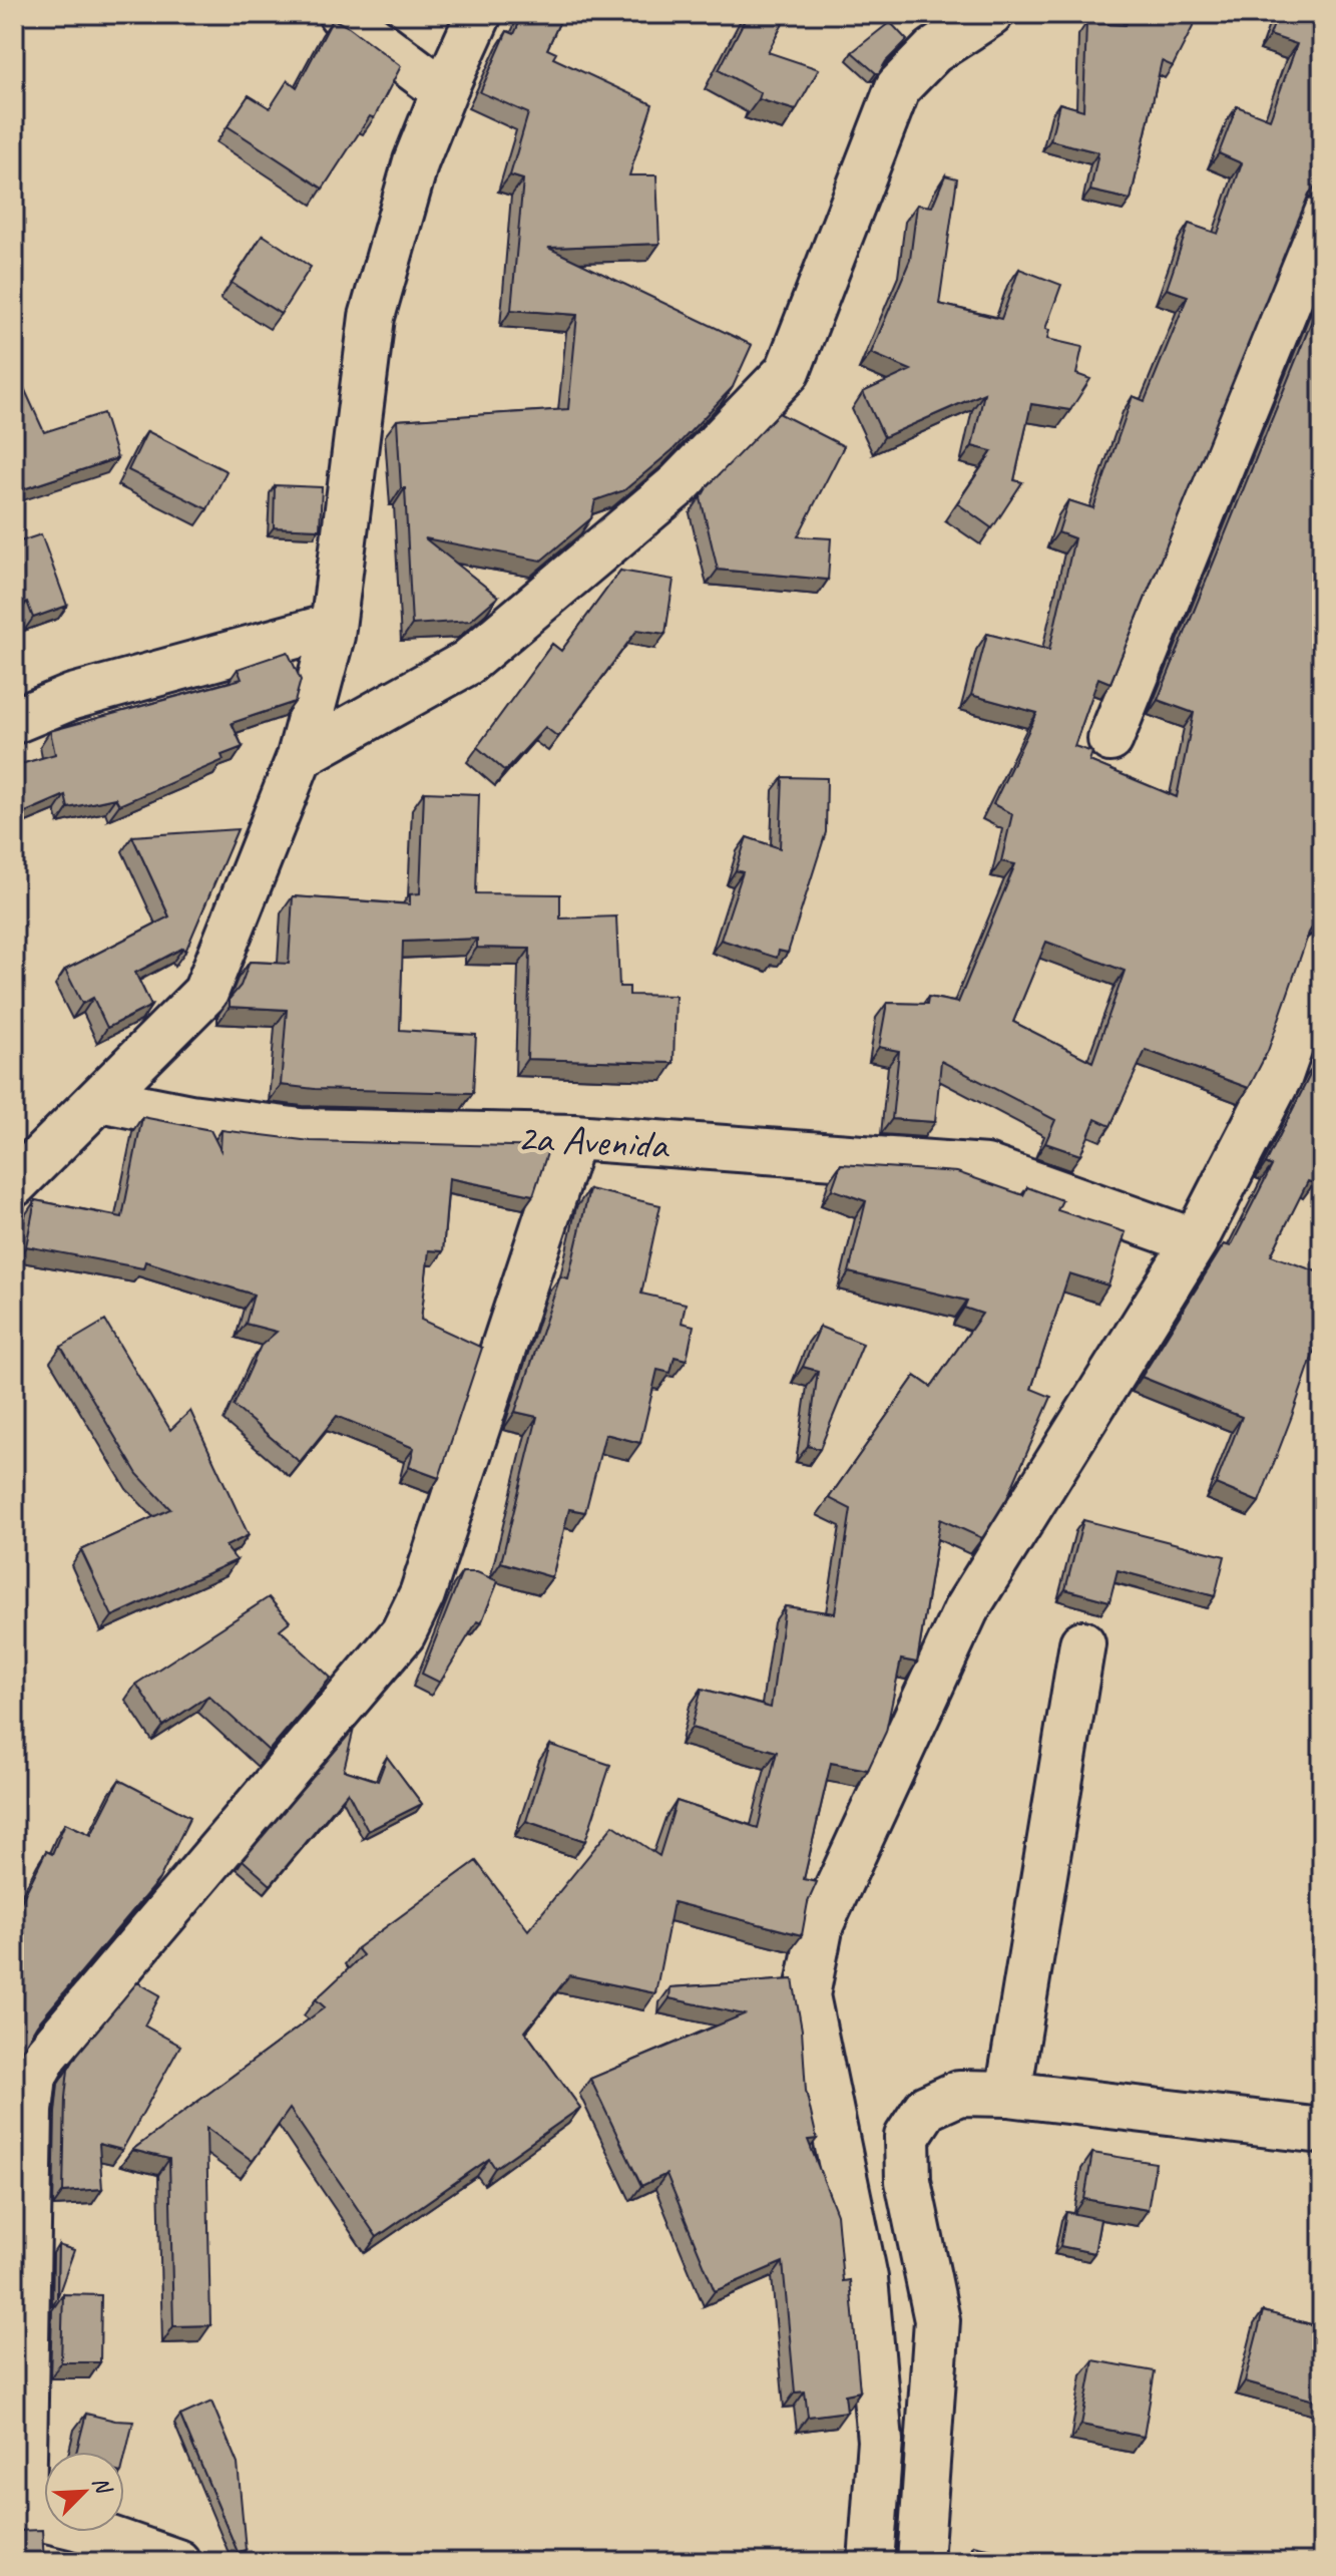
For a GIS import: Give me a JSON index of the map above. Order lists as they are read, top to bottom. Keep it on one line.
{"streets":{"street":["2a Avenida"]},"north":"top right"}
